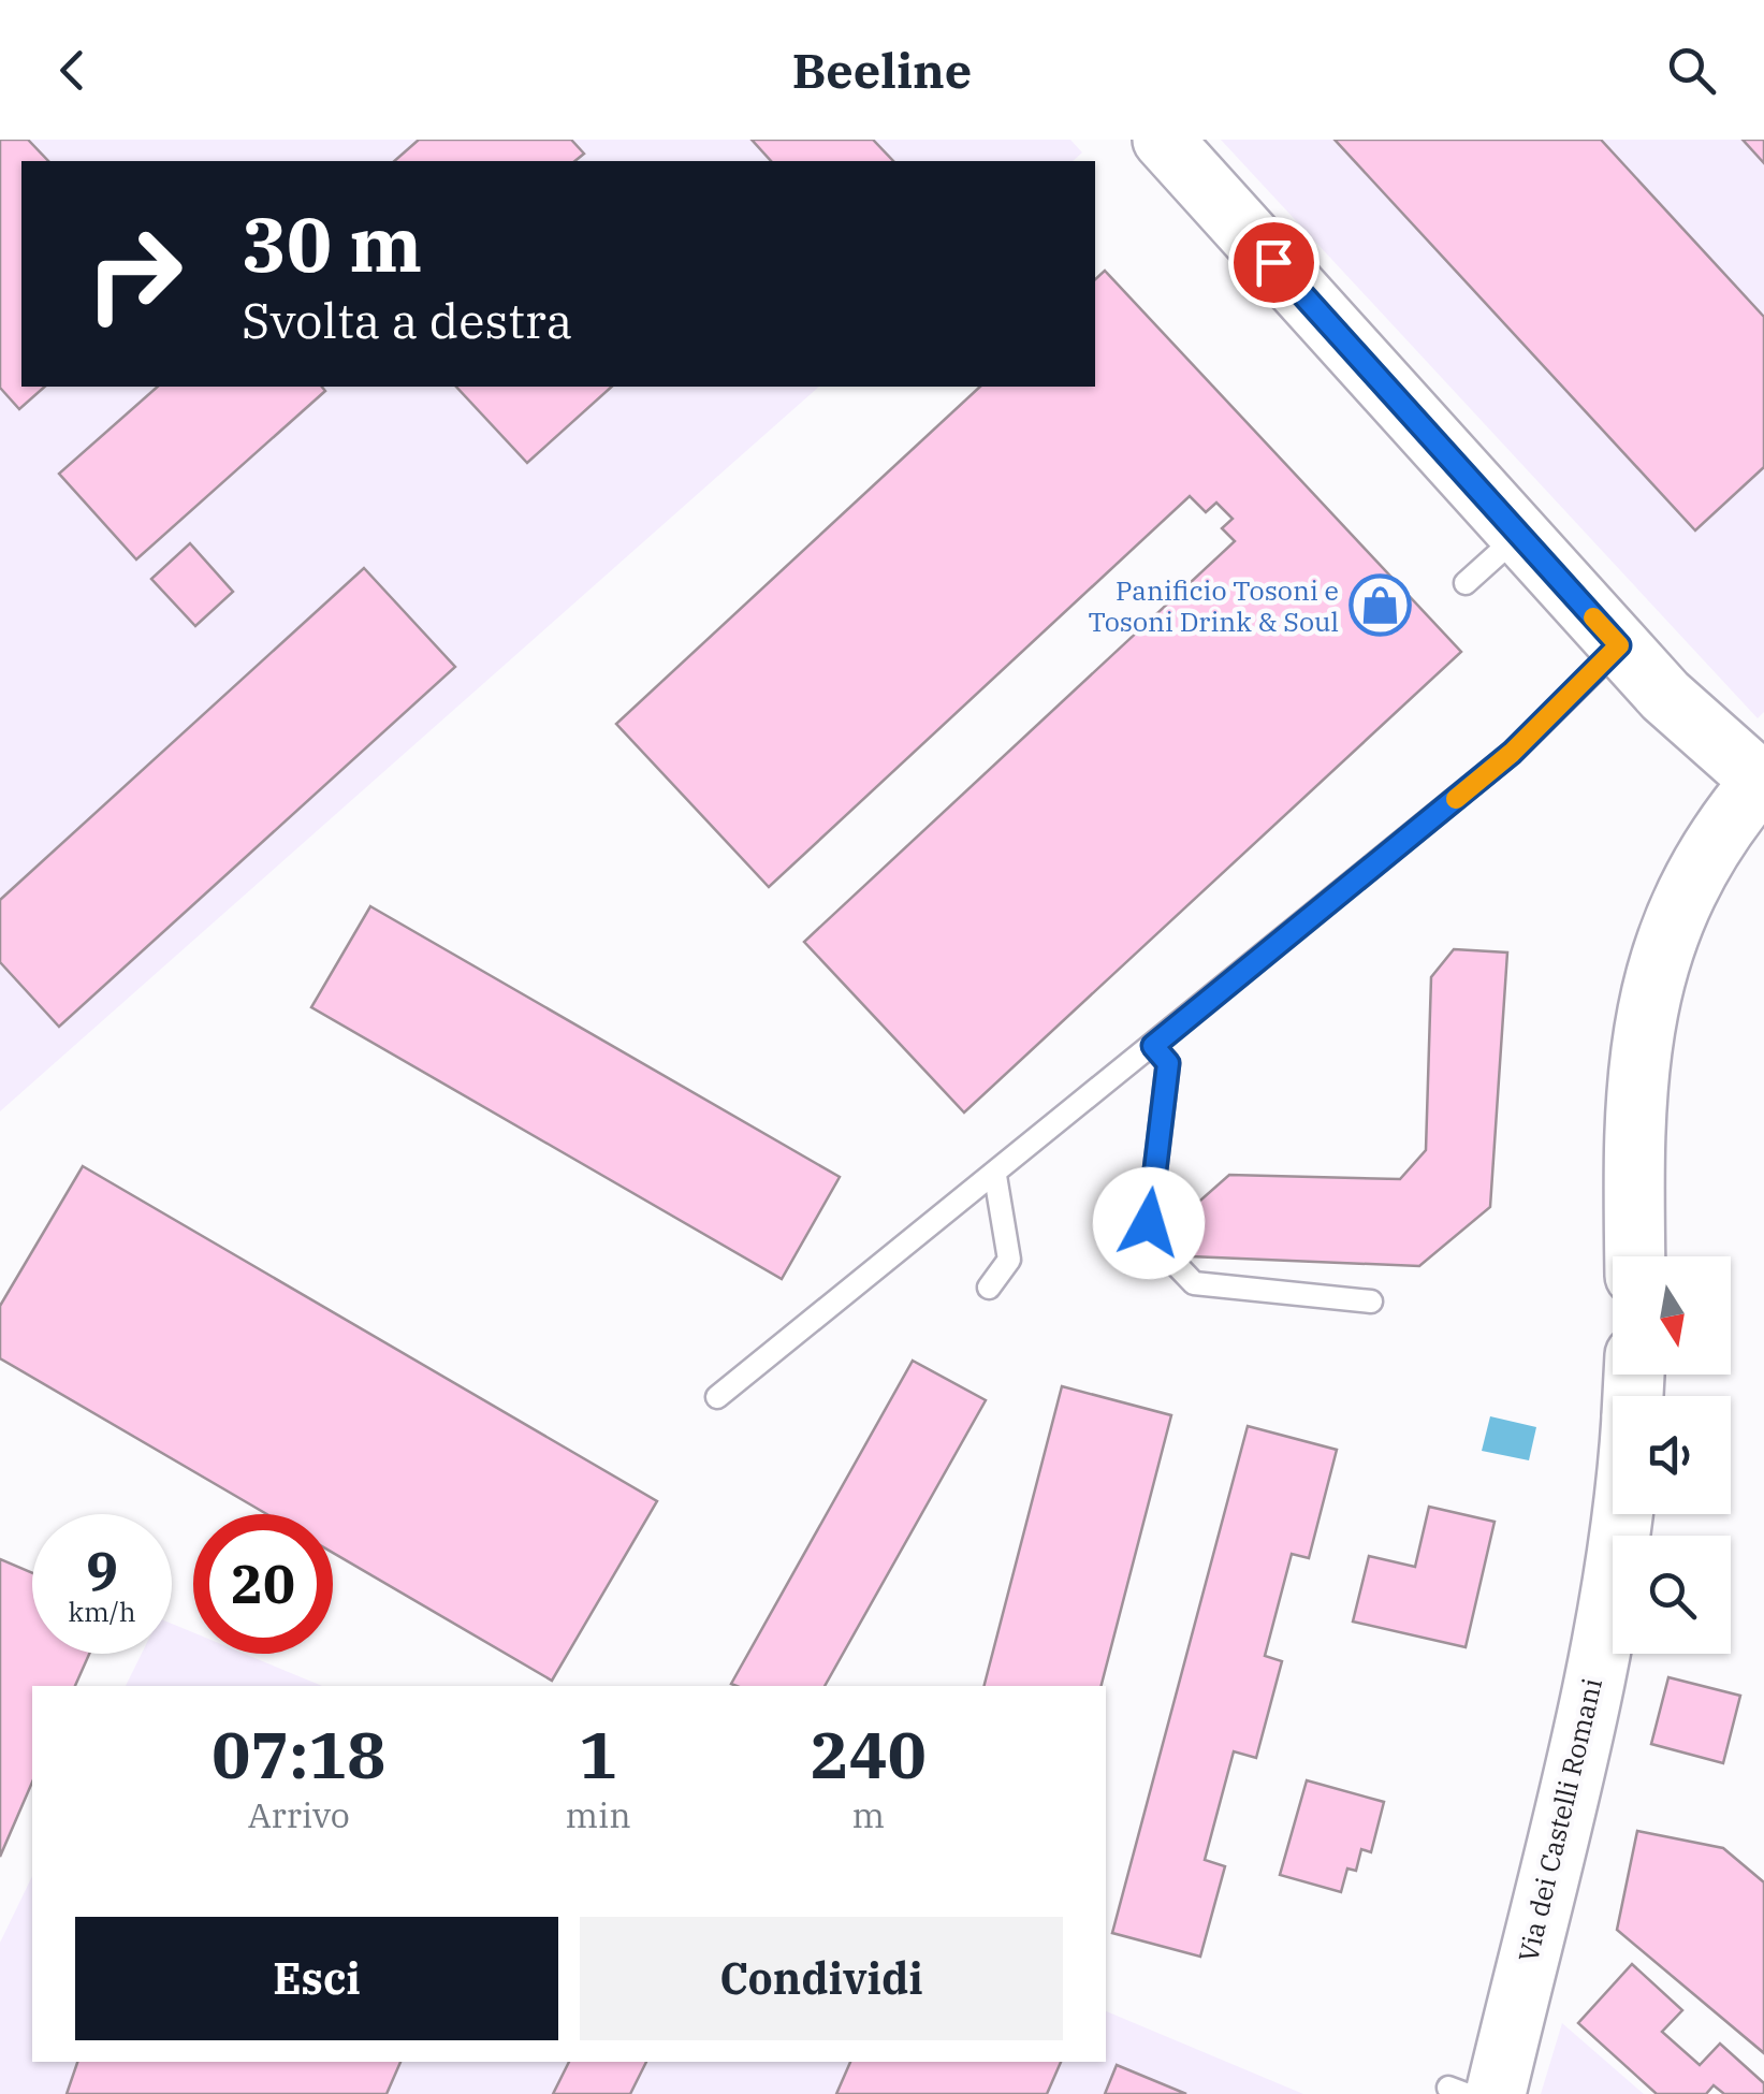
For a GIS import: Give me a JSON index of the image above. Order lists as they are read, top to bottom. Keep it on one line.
{"streets":{"main road":["Via dei Castelli Romani"]},"places":{"shop":["Panificio Tosoni e Tosoni Drink & Soul"]},"north":"bottom","page":{"header":"Beeline","turn":["30 m","Svolta a destra"],"speed":"9 km/h","limit":"20","eta":["07:18","Arrivo","1","min","240","m"],"buttons":["Esci","Condividi"]}}
